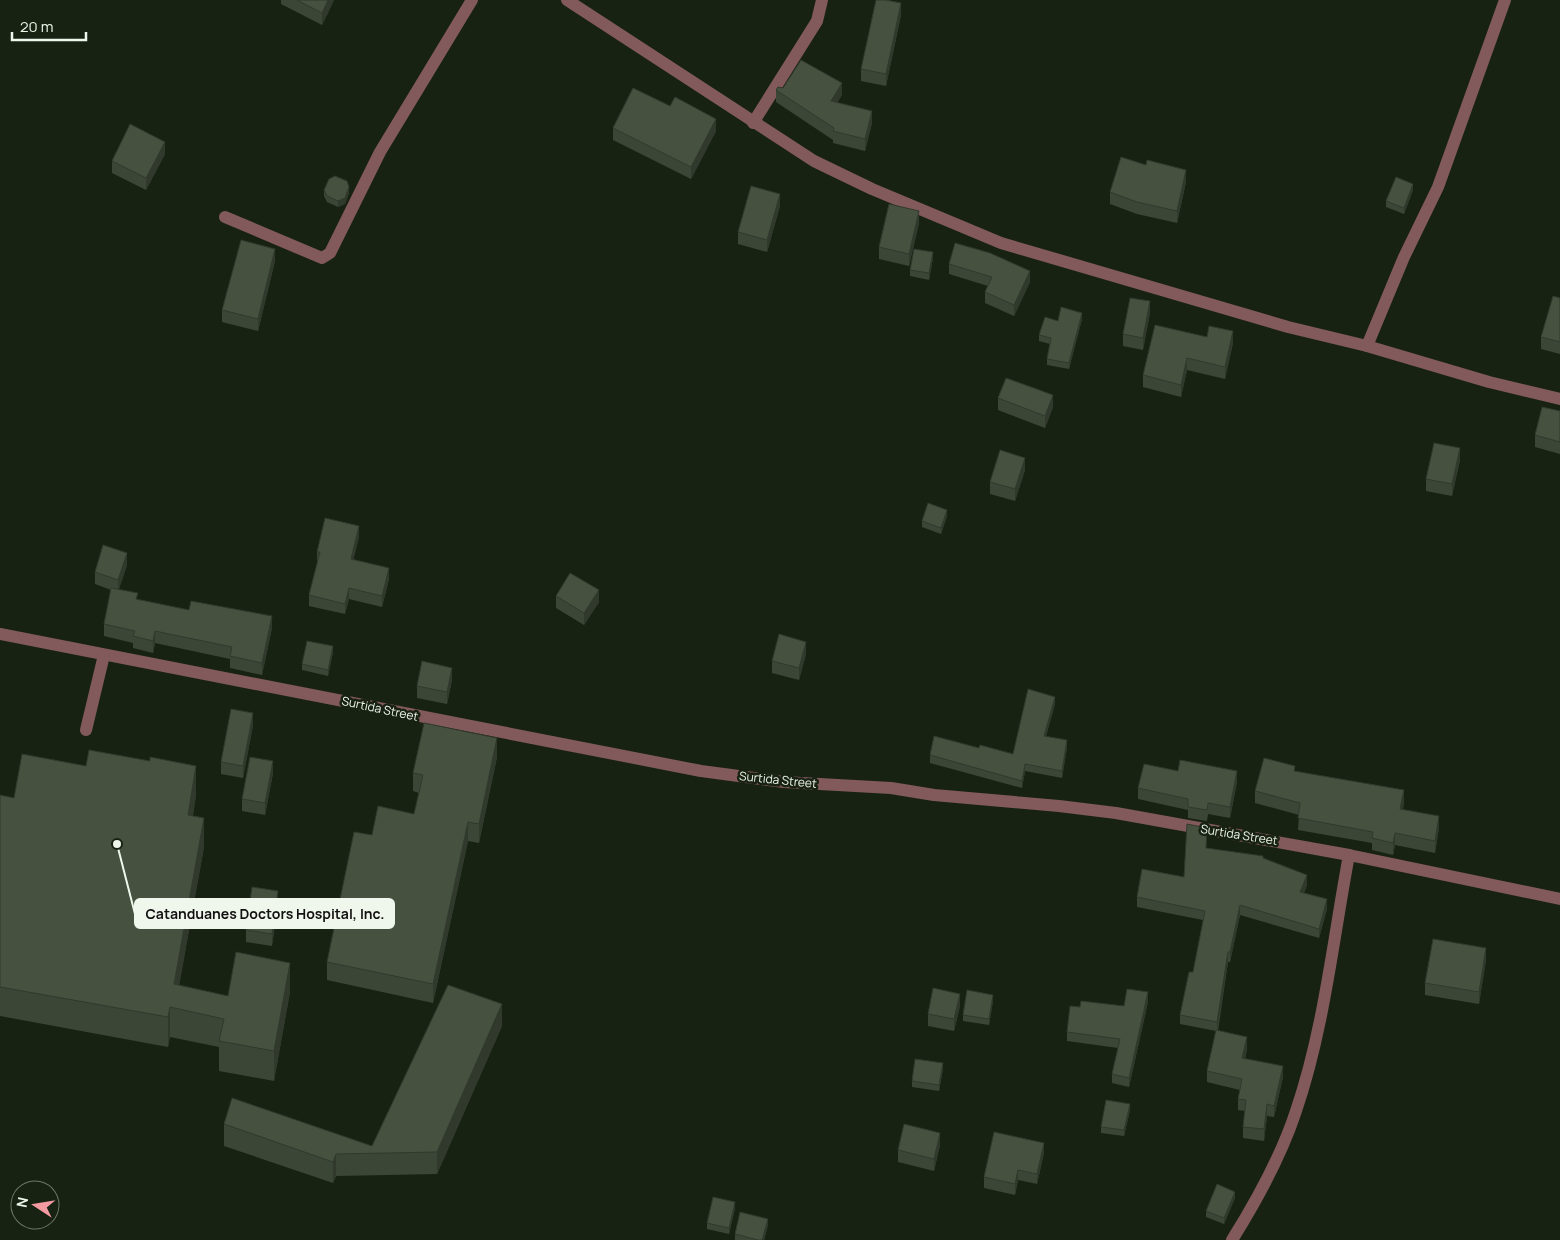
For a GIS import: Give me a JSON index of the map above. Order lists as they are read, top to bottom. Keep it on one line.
{"streets":{"street":["Surtida Street"]},"places":["Catanduanes Doctors Hospital, Inc."],"scale_bar":"20 m","north":"left"}
